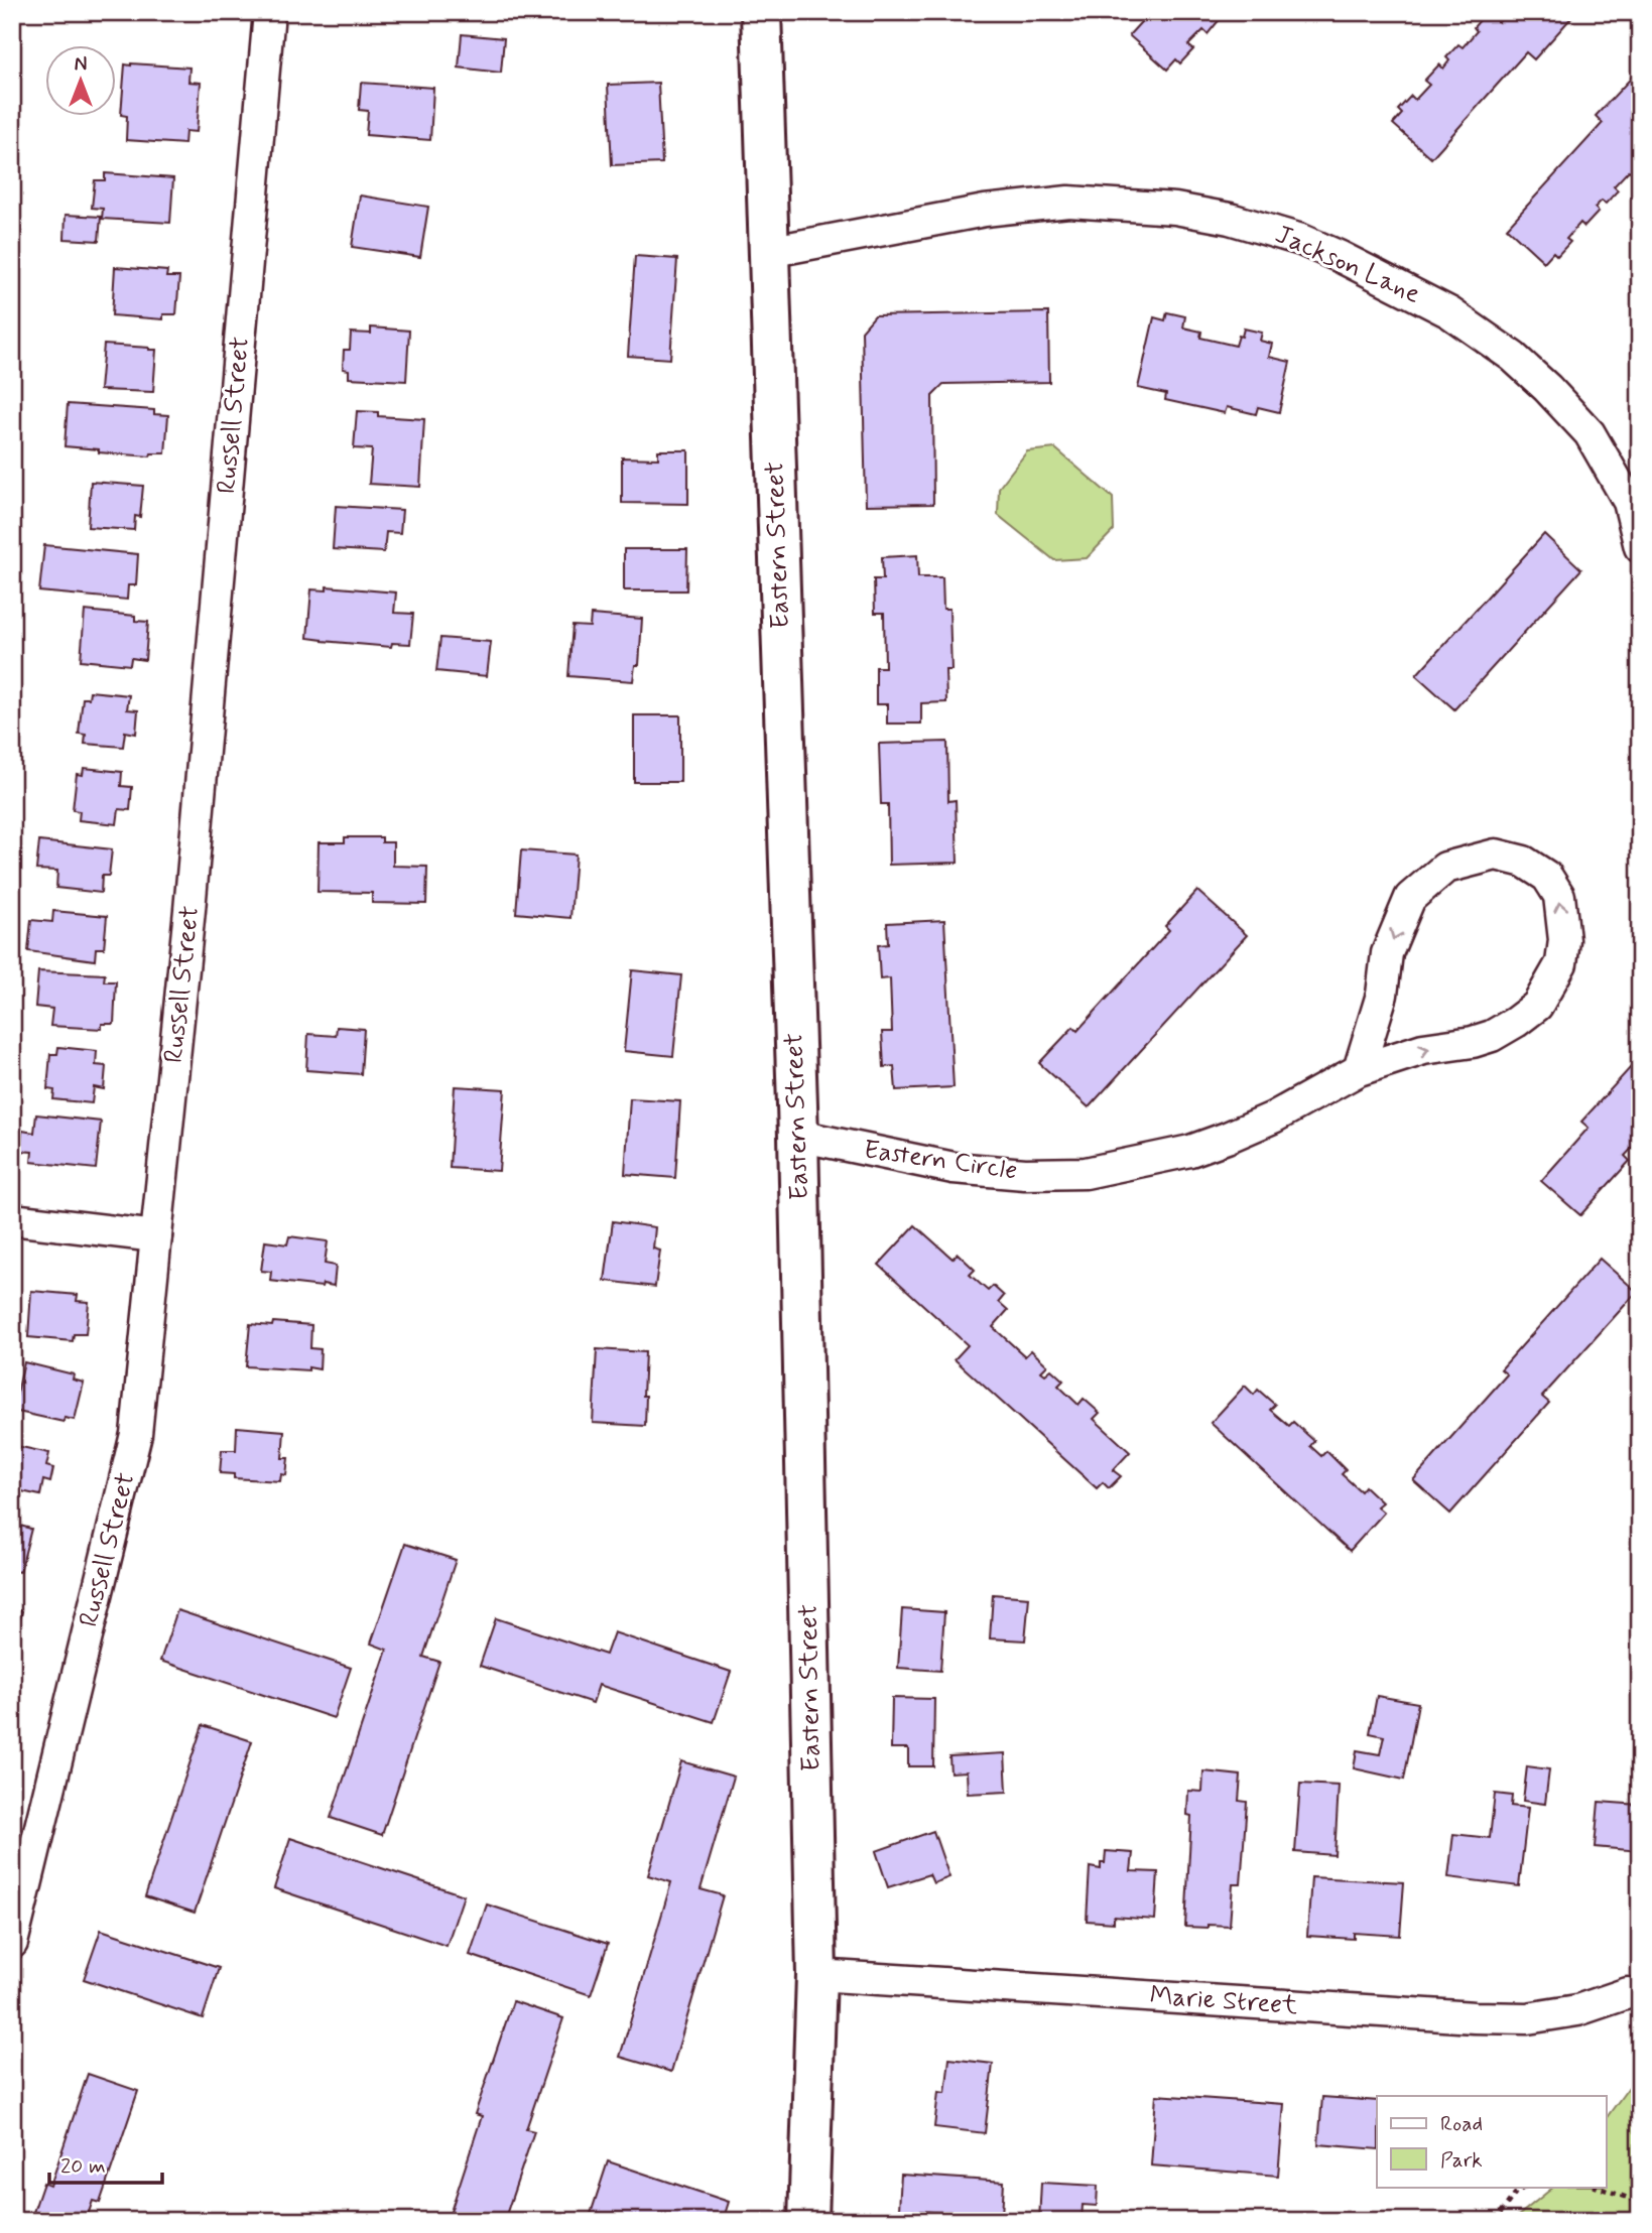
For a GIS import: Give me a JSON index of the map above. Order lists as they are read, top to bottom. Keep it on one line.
{"streets":{"street":["Jackson Lane","Russell Street","Eastern Street","Eastern Circle","Marie Street"]},"crossings":[["Jackson Lane","Eastern Street"],["Eastern Street","Eastern Circle"],["Eastern Street","Marie Street"]],"legend":["Road","Park"],"scale_bar":"20 m","north":"top"}
